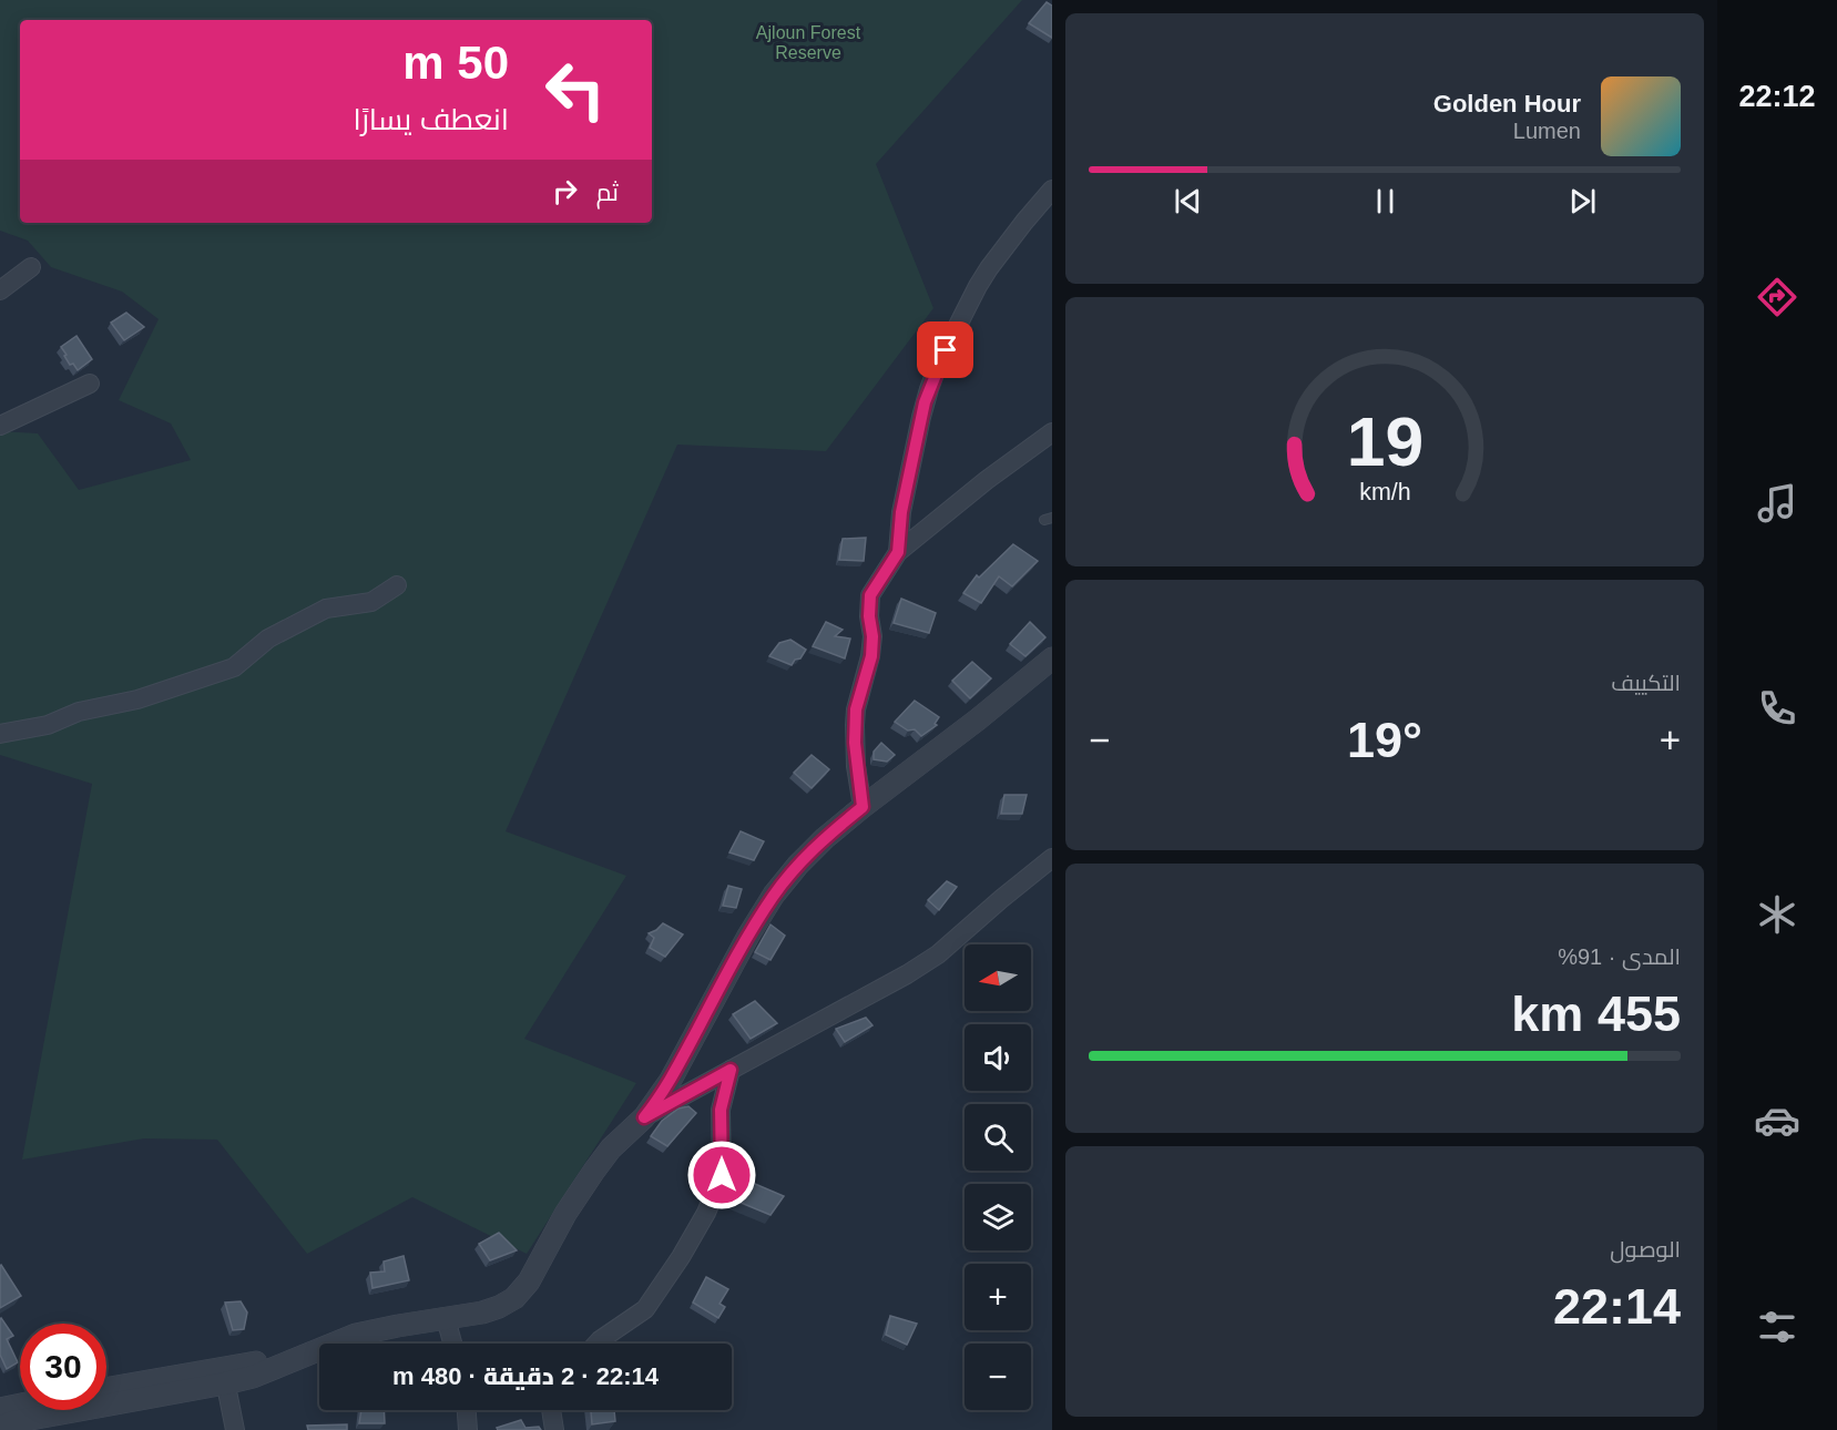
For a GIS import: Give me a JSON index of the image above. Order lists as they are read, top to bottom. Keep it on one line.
{"parks":["Ajloun Forest Reserve"],"north":"left","page":{"tabs":"22:12","turn":["50 m","انعطف يسارًا"],"song":["Golden Hour","Lumen"],"then":"ثم","tile":["التكييف",["المدى · 91%","455 km"],["الوصول","22:14"]],"heat":["−","19°","+"],"map_buttons":["+","−"],"limit":"30","trip":"22:14 · 2 دقيقة · 480 m","gauge":["19","km/h"]}}
